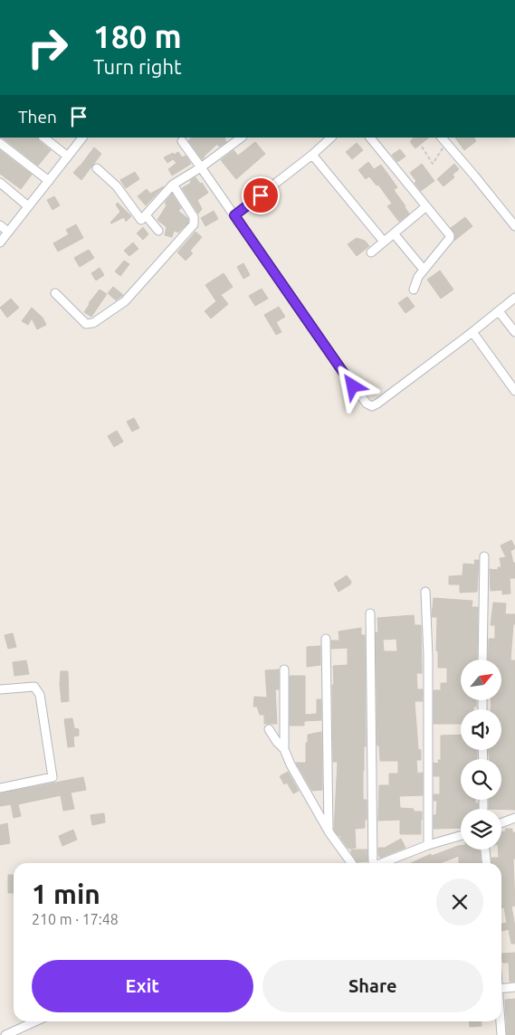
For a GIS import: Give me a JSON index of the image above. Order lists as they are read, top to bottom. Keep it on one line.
{"north":"top right","page":{"turn":["180 m","Turn right"],"then":"Then","heading":["1 min","210 m · 17:48"],"buttons":["Exit","Share"]}}
